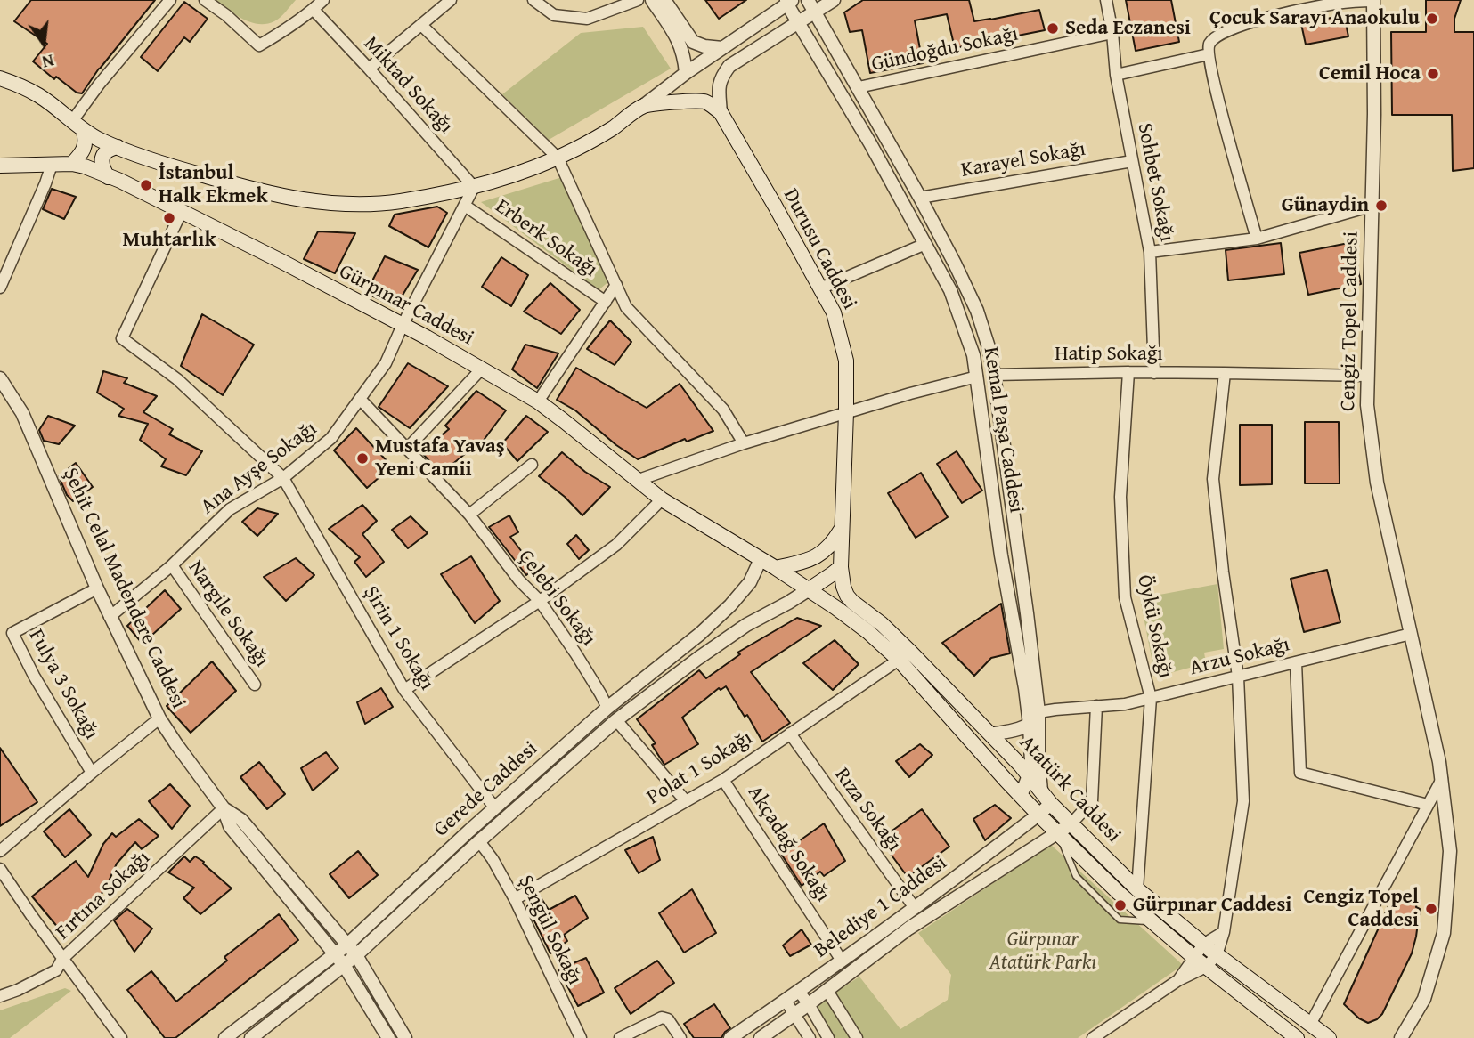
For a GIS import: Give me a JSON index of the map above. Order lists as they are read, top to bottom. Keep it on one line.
{"streets":{"main road":["Durusu Caddesi","Gürpınar Caddesi","Atatürk Caddesi"],"street":["Gündoğdu Sokağı","Miktad Sokağı","Karayel Sokağı","Sohbet Sokağı","Erberk Sokağı","Cengiz Topel Caddesi","Hatip Sokağı","Kemal Paşa Caddesi","Ana Ayşe Sokağı","Şehit Celal Madendere Caddesi","Çelebi Sokağı","Nargile Sokağı","Öykü Sokağı","Şirin 1 Sokağı","Arzu Sokağı","Fulya 3 Sokağı","Polat 1 Sokağı","Gerede Caddesi","Rıza Sokağı","Akçadağ Sokağı","Fırtına Sokağı","Belediye 1 Caddesi","Şengül Sokağı"]},"crossings":[["Gündoğdu Sokağı","Sohbet Sokağı"],["Gündoğdu Sokağı","Kemal Paşa Caddesi"],["Miktad Sokağı","Ana Ayşe Sokağı"],["Karayel Sokağı","Sohbet Sokağı"],["Karayel Sokağı","Kemal Paşa Caddesi"],["Sohbet Sokağı","Hatip Sokağı"],["Erberk Sokağı","Ana Ayşe Sokağı"],["Durusu Caddesi","Atatürk Caddesi"],["Gürpınar Caddesi","Ana Ayşe Sokağı"],["Gürpınar Caddesi","Şirin 1 Sokağı"],["Gürpınar Caddesi","Gerede Caddesi"],["Gürpınar Caddesi","Atatürk Caddesi"],["Cengiz Topel Caddesi","Hatip Sokağı"],["Cengiz Topel Caddesi","Arzu Sokağı"],["Hatip Sokağı","Kemal Paşa Caddesi"],["Hatip Sokağı","Öykü Sokağı"],["Kemal Paşa Caddesi","Arzu Sokağı"],["Kemal Paşa Caddesi","Atatürk Caddesi"],["Ana Ayşe Sokağı","Şehit Celal Madendere Caddesi"],["Ana Ayşe Sokağı","Çelebi Sokağı"],["Ana Ayşe Sokağı","Nargile Sokağı"],["Ana Ayşe Sokağı","Şirin 1 Sokağı"],["Şehit Celal Madendere Caddesi","Fulya 3 Sokağı"],["Şehit Celal Madendere Caddesi","Gerede Caddesi"],["Şehit Celal Madendere Caddesi","Fırtına Sokağı"],["Çelebi Sokağı","Gerede Caddesi"],["Öykü Sokağı","Arzu Sokağı"],["Öykü Sokağı","Atatürk Caddesi"],["Şirin 1 Sokağı","Gerede Caddesi"],["Polat 1 Sokağı","Atatürk Caddesi"],["Polat 1 Sokağı","Rıza Sokağı"],["Polat 1 Sokağı","Akçadağ Sokağı"],["Polat 1 Sokağı","Şengül Sokağı"],["Gerede Caddesi","Atatürk Caddesi"],["Gerede Caddesi","Şengül Sokağı"],["Atatürk Caddesi","Belediye 1 Caddesi"],["Rıza Sokağı","Belediye 1 Caddesi"],["Akçadağ Sokağı","Belediye 1 Caddesi"]],"parks":["Gürpınar Atatürk Parkı"],"places":["Çocuk Sarayı Anaokulu","Seda Eczanesi","Cemil Hoca","İstanbul Halk Ekmek","Günaydin","Muhtarlık","Mustafa Yavaş Yeni Camii","Gürpınar Caddesi","Cengiz Topel Caddesi"],"north":"bottom"}
